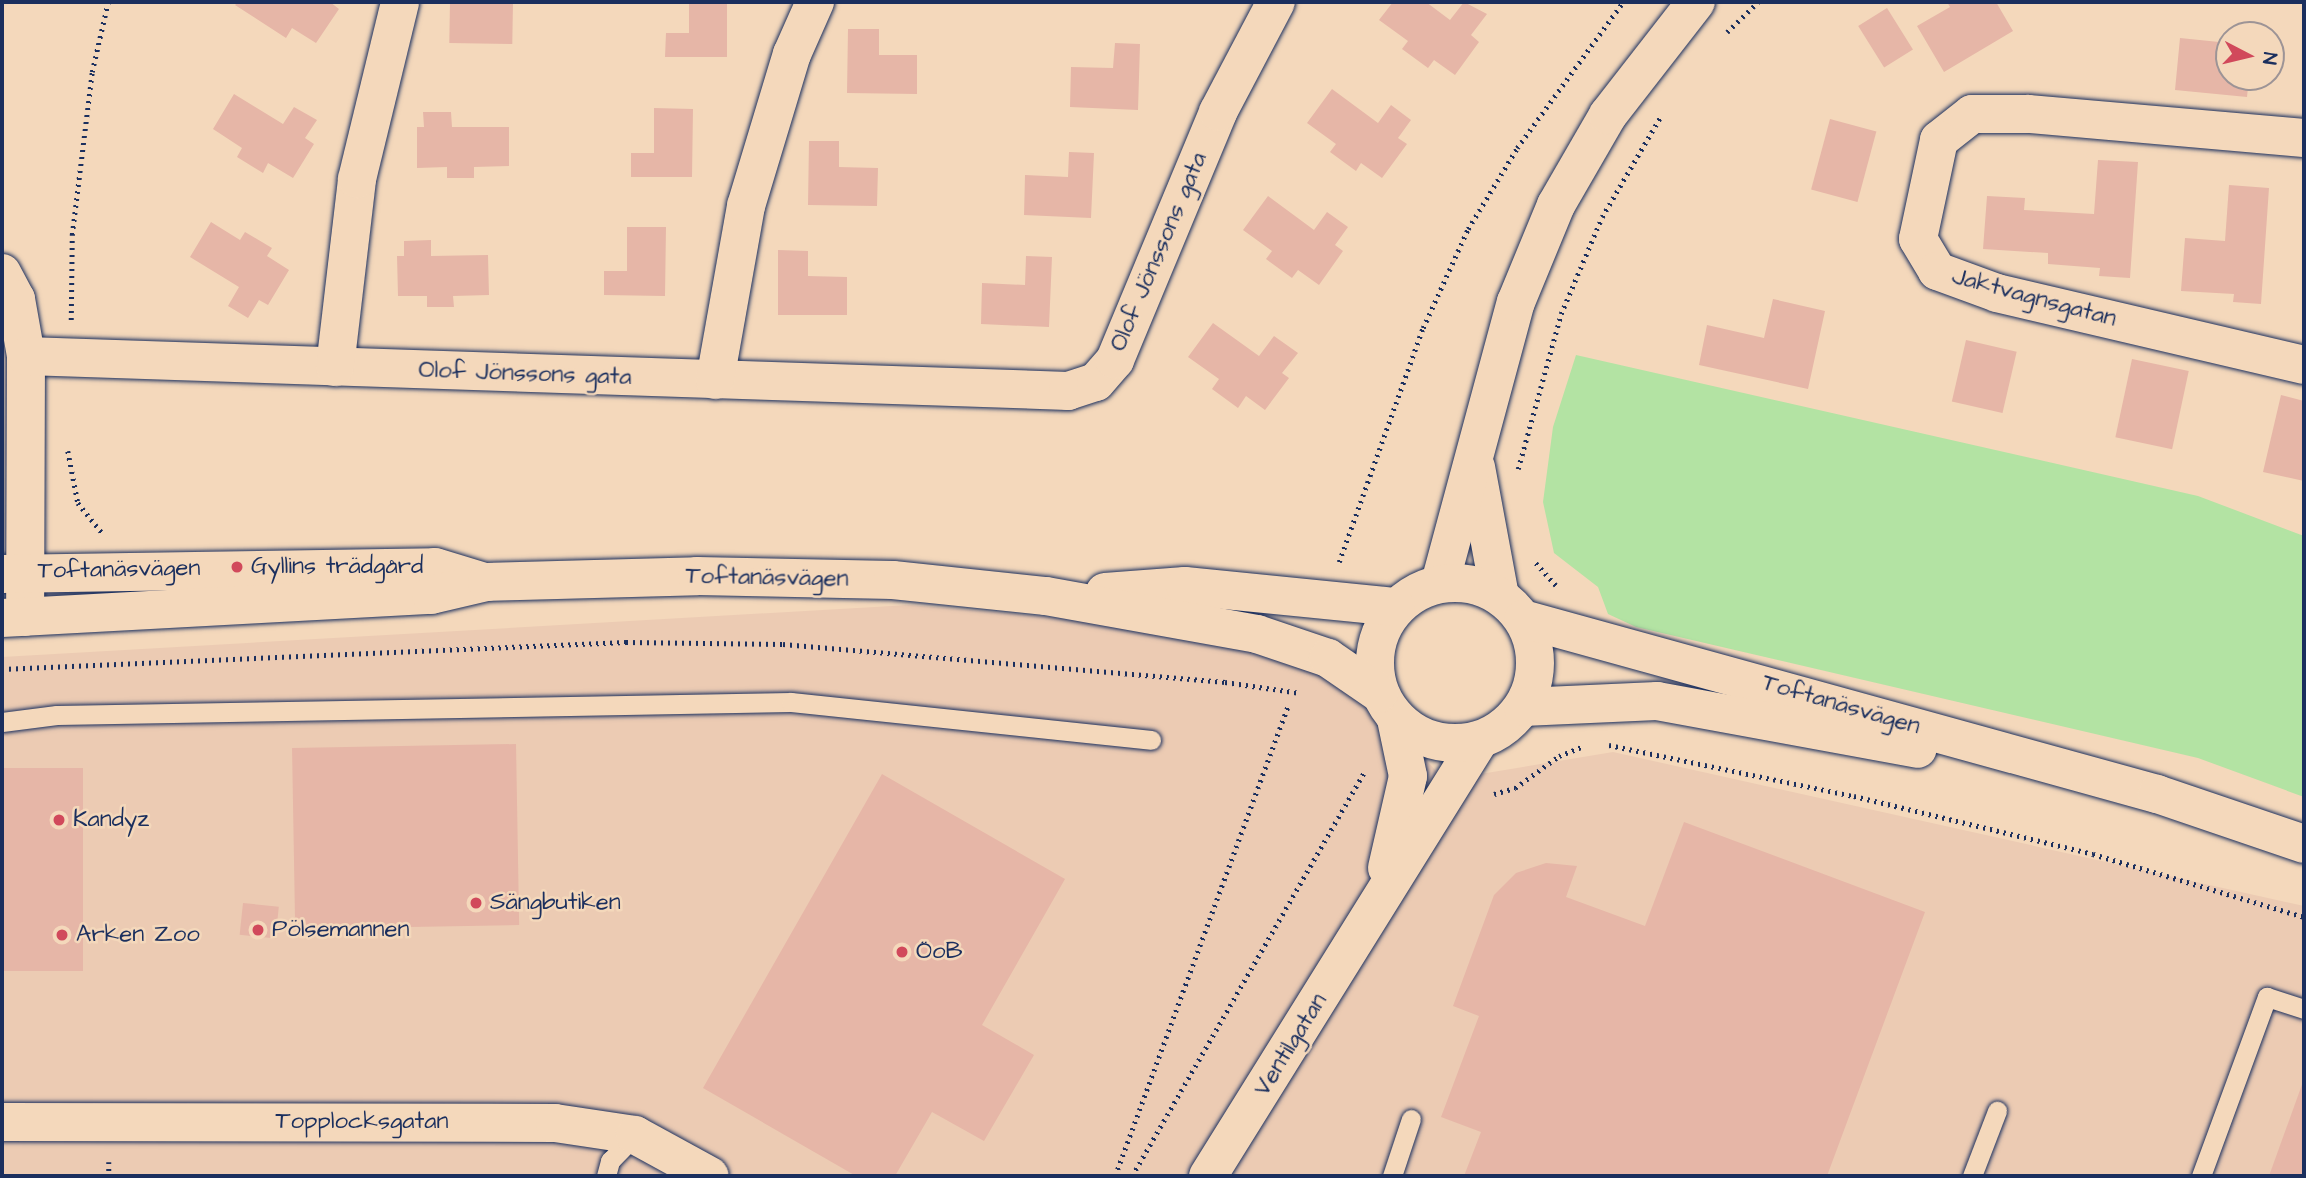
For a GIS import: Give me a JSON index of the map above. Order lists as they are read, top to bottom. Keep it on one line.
{"streets":{"street":["Olof Jönssons gata","Jaktvagnsgatan","Toftanäsvägen","Ventilgatan","Topplocksgatan"]},"crossings":[["Toftanäsvägen","Ventilgatan"]],"places":["Gyllins trädgård","Kandyz","Sängbutiken","Pölsemannen","Arken Zoo","ÖoB"],"north":"right"}
